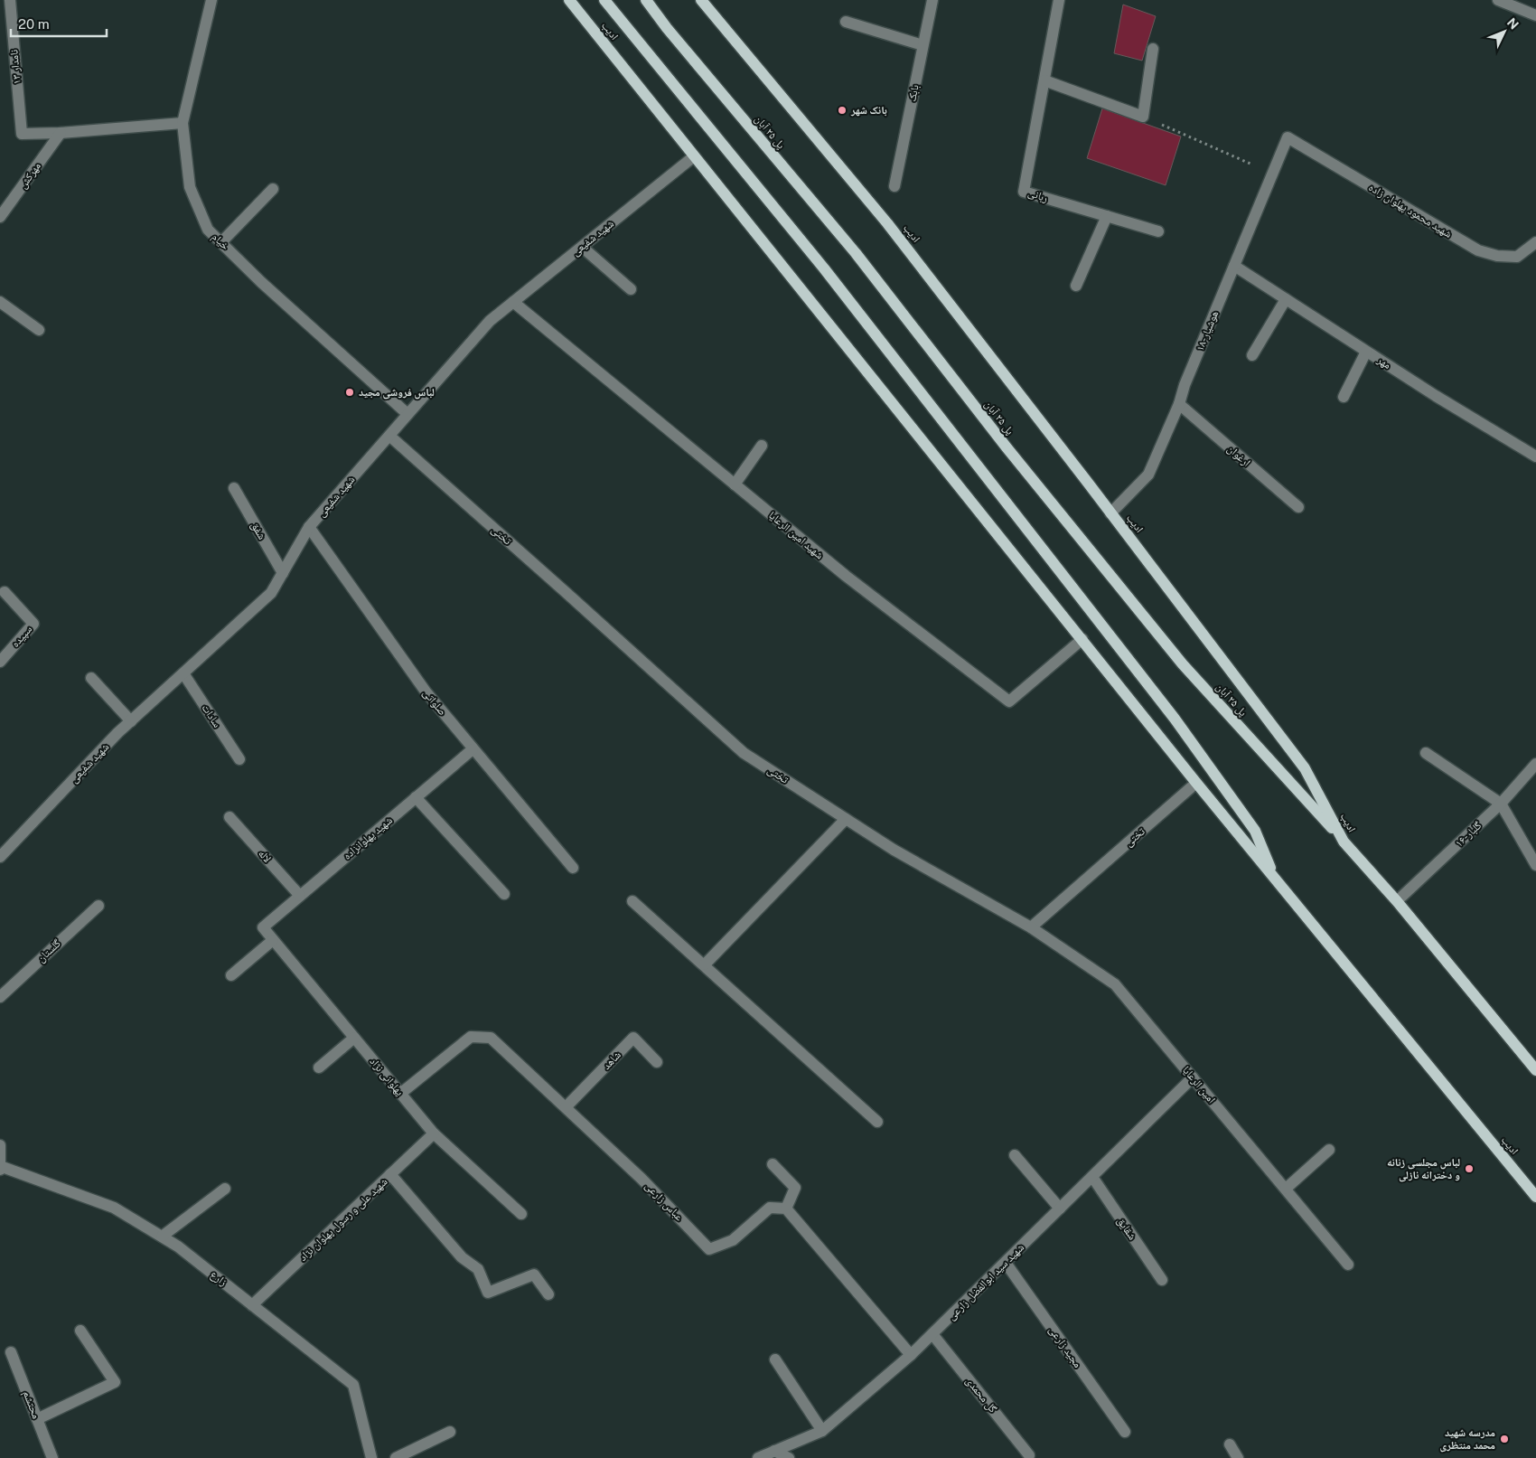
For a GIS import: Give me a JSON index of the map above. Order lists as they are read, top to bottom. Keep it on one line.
{"streets":{"main road":["ادیب","پل ۲۵ آبان"],"street":["۱۳ نامدار","بابک","مهرکش","ربانی","شهید محمود پهلوان زاده","شهید شفیعی","خیام","۱۸-هوشیار","مهر","ارغوان","شفق","تختی","شهید امین الرعایا","سپیده","صلواتی","سادات","۱۶-گلبار","شهید پهلوانزاده","لاله","گلستان","شاهد","پهلوانی نژاد","امین الرعایا","عباس زارعی","شهید علی و رسول پهلوان نژاد","شقایق","زارع","شهید سید ابوالفضل زارعی","مجید زارعی","گل محمدی","محتشم"]},"crossings":[["ادیب","پل ۲۵ آبان"],["ادیب","شهید شفیعی"],["ادیب","۱۸-هوشیار"],["ادیب","تختی"],["ادیب","شهید امین الرعایا"],["ادیب","۱۶-گلبار"],["۱۳ نامدار","مهرکش"],["شهید محمود پهلوان زاده","۱۸-هوشیار"],["شهید شفیعی","خیام"],["شهید شفیعی","شفق"],["شهید شفیعی","تختی"],["شهید شفیعی","شهید امین الرعایا"],["شهید شفیعی","صلواتی"],["شهید شفیعی","سادات"],["۱۸-هوشیار","مهر"],["۱۸-هوشیار","ارغوان"],["تختی","امین الرعایا"],["صلواتی","شهید پهلوانزاده"],["شهید پهلوانزاده","لاله"],["شهید پهلوانزاده","پهلوانی نژاد"],["شاهد","عباس زارعی"],["پهلوانی نژاد","عباس زارعی"],["پهلوانی نژاد","شهید علی و رسول پهلوان نژاد"],["امین الرعایا","شهید سید ابوالفضل زارعی"],["شهید علی و رسول پهلوان نژاد","زارع"],["شقایق","شهید سید ابوالفضل زارعی"],["شهید سید ابوالفضل زارعی","مجید زارعی"],["شهید سید ابوالفضل زارعی","گل محمدی"]],"places":["بانک شهر","لباس فروشی مجید","لباس مجلسی زنانه و دخترانه نازلی","مدرسه شهید محمد منتظری"],"scale_bar":"20 m","north":"top right"}
